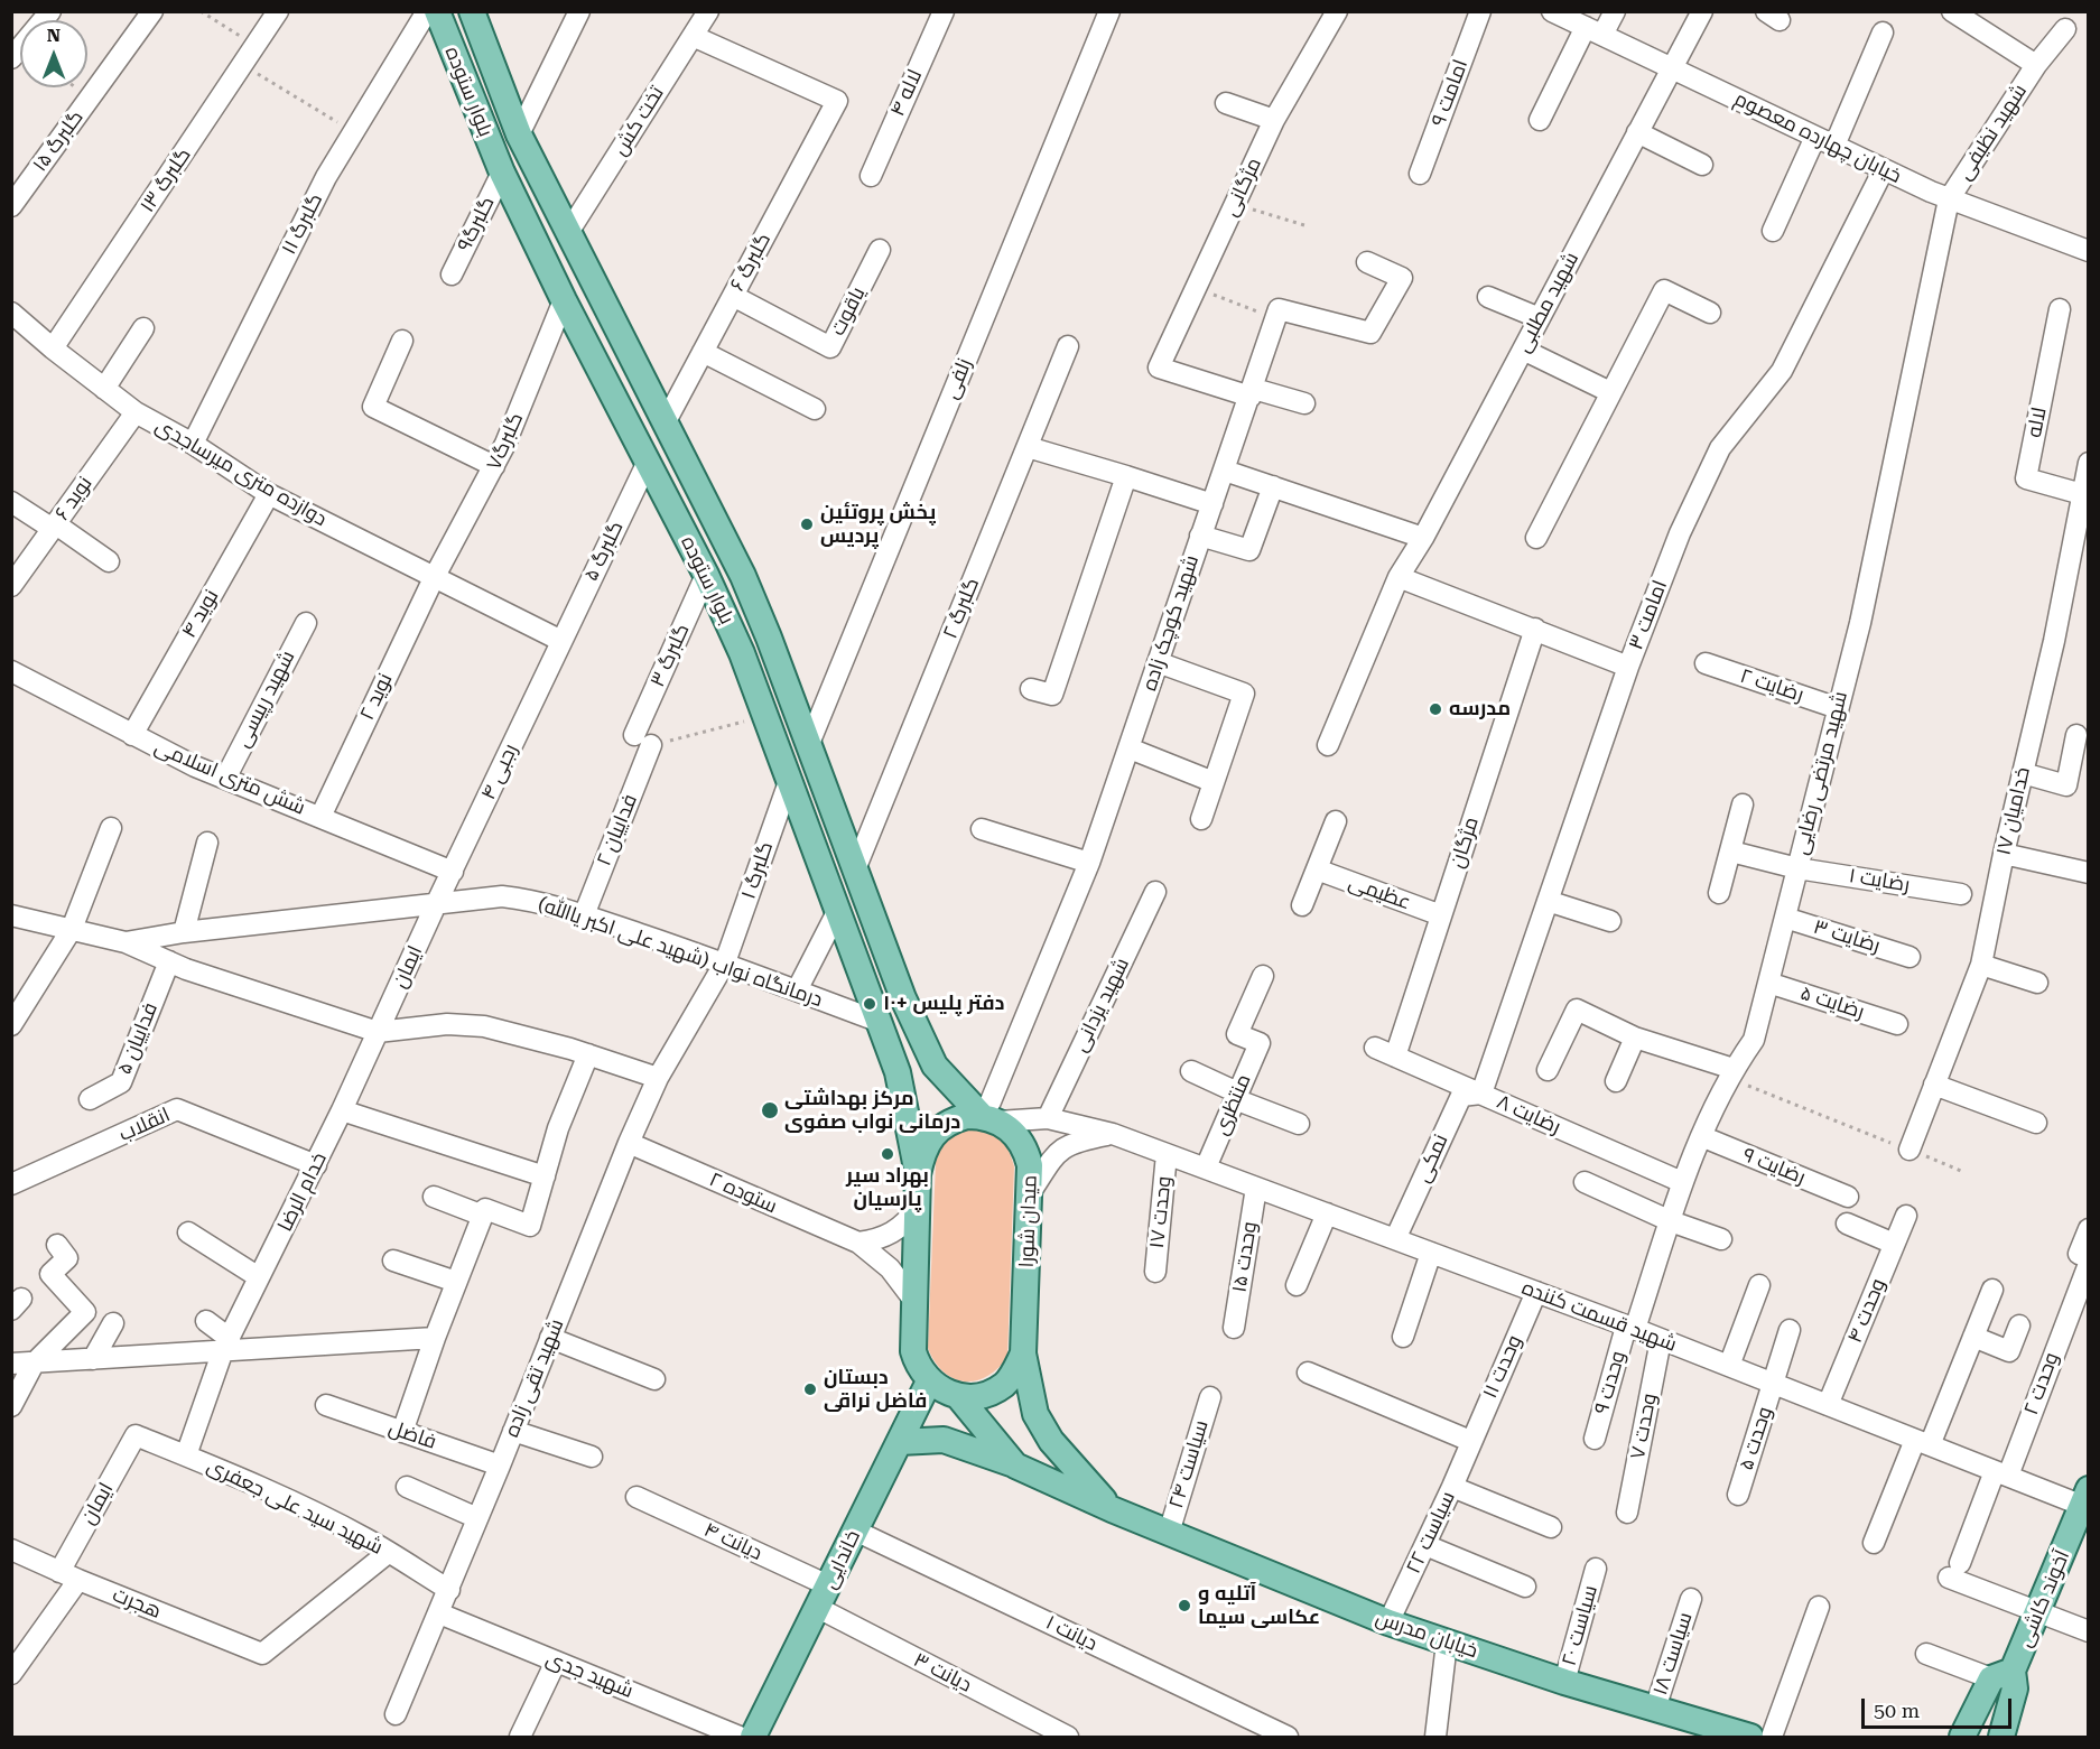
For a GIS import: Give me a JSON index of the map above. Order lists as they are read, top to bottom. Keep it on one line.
{"streets":{"main road":["بلوار ستوده","میدان شورا","خاندایی","آخوند کاشی","خیابان مدرس"],"street":["لاله ۴","امامت ۹","تخت کش","شهید نظیفی","خیابان چهارده معصوم","گلبرگ ۱۵","گلبرگ ۱۳","مژگانی","گلبرگ ۱۱","گلبرگ۹","گلبرگ ۶","شهید مطلبی","یاقوت","زلفی","لاله","گلبرگ۷","دوازده متری میرساجدی","نوید ۶","گلبرگ ۵","گلبرگ ۲","نوید ۴","امامت ۳","شهید کوچک زاده","گلبرگ ۳","رضایت ۲","نوید ۲","شهید رپیسی","رجبی ۴","شهید مرتضی رضایی","شش متری اسلامی","خدامیان ۱۷","فداییان ۲","مژگان","گلبرگ ۱","رضایت ۱","عظیمی","رضایت ۳","درمانگاه نواب (شهید علی اکبر یاالله)","ایمان","رضایت ۵","شهید یزدانی","فداییان ۵","منتظری","رضایت ۸","انقلاب","نمکی","رضایت ۹","خدام الرضا","ستوده ۲","وحدت ۱۷","وحدت ۱۵","وحدت ۴","شهید قسمت کننده","وحدت ۱۱","شهید تقی زاده","وحدت ۹","وحدت ۲","وحدت ۷","فاضل","وحدت ۵","سیاست ۲۴","شهید سید علی جعفری","سیاست ۲۲","دیانت ۴","هجرت","سیاست ۲۰","دیانت ۱","سیاست ۱۸","دیانت ۳","شهید جدی"]},"crossings":[["بلوار ستوده","تخت کش"],["بلوار ستوده","گلبرگ۹"],["بلوار ستوده","گلبرگ ۶"],["بلوار ستوده","زلفی"],["بلوار ستوده","گلبرگ۷"],["بلوار ستوده","گلبرگ ۵"],["بلوار ستوده","گلبرگ ۲"],["بلوار ستوده","شهید کوچک زاده"],["بلوار ستوده","گلبرگ ۳"],["بلوار ستوده","گلبرگ ۱"],["بلوار ستوده","درمانگاه نواب (شهید علی اکبر یاالله)"],["بلوار ستوده","میدان شورا"],["بلوار ستوده","شهید قسمت کننده"],["تخت کش","گلبرگ ۶"],["شهید نظیفی","خیابان چهارده معصوم"],["شهید نظیفی","شهید مرتضی رضایی"],["خیابان چهارده معصوم","شهید مطلبی"],["خیابان چهارده معصوم","امامت ۳"],["خیابان چهارده معصوم","شهید مرتضی رضایی"],["گلبرگ ۱۳","دوازده متری میرساجدی"],["مژگانی","شهید کوچک زاده"],["گلبرگ ۱۱","دوازده متری میرساجدی"],["گلبرگ ۶","یاقوت"],["لاله","خدامیان ۱۷"],["گلبرگ۷","دوازده متری میرساجدی"],["گلبرگ۷","نوید ۲"],["دوازده متری میرساجدی","نوید ۶"],["دوازده متری میرساجدی","گلبرگ ۵"],["دوازده متری میرساجدی","نوید ۴"],["دوازده متری میرساجدی","نوید ۲"],["دوازده متری میرساجدی","رجبی ۴"],["گلبرگ ۵","رجبی ۴"],["نوید ۴","شش متری اسلامی"],["امامت ۳","رضایت ۸"],["امامت ۳","نمکی"],["شهید کوچک زاده","میدان شورا"],["شهید کوچک زاده","شهید قسمت کننده"],["گلبرگ ۳","فداییان ۲"],["رضایت ۲","شهید مرتضی رضایی"],["نوید ۲","شش متری اسلامی"],["شهید رپیسی","شش متری اسلامی"],["رجبی ۴","شش متری اسلامی"],["رجبی ۴","درمانگاه نواب (شهید علی اکبر یاالله)"],["رجبی ۴","ایمان"],["شهید مرتضی رضایی","رضایت ۱"],["شهید مرتضی رضایی","رضایت ۳"],["شهید مرتضی رضایی","رضایت ۵"],["شهید مرتضی رضایی","رضایت ۸"],["شهید مرتضی رضایی","رضایت ۹"],["شهید مرتضی رضایی","شهید قسمت کننده"],["شهید مرتضی رضایی","وحدت ۹"],["فداییان ۲","درمانگاه نواب (شهید علی اکبر یاالله)"],["مژگان","عظیمی"],["مژگان","رضایت ۸"],["گلبرگ ۱","درمانگاه نواب (شهید علی اکبر یاالله)"],["گلبرگ ۱","شهید تقی زاده"],["درمانگاه نواب (شهید علی اکبر یاالله)","ایمان"],["ایمان","خدام الرضا"],["ایمان","شهید سید علی جعفری"],["ایمان","هجرت"],["شهید یزدانی","شهید قسمت کننده"],["منتظری","شهید قسمت کننده"],["رضایت ۸","نمکی"],["انقلاب","خدام الرضا"],["نمکی","شهید قسمت کننده"],["خدام الرضا","شهید سید علی جعفری"],["ستوده ۲","شهید تقی زاده"],["وحدت ۱۷","شهید قسمت کننده"],["میدان شورا","شهید قسمت کننده"],["وحدت ۱۵","شهید قسمت کننده"],["وحدت ۴","شهید قسمت کننده"],["شهید قسمت کننده","وحدت ۱۱"],["شهید قسمت کننده","وحدت ۹"],["شهید قسمت کننده","وحدت ۲"],["شهید قسمت کننده","وحدت ۷"],["شهید قسمت کننده","وحدت ۵"],["شهید قسمت کننده","آخوند کاشی"],["وحدت ۱۱","سیاست ۲۲"],["شهید تقی زاده","فاضل"],["شهید تقی زاده","شهید سید علی جعفری"],["شهید تقی زاده","شهید جدی"],["وحدت ۲","آخوند کاشی"],["سیاست ۲۴","خیابان مدرس"],["شهید سید علی جعفری","هجرت"],["سیاست ۲۲","خیابان مدرس"],["دیانت ۴","خاندایی"],["دیانت ۴","دیانت ۳"],["خاندایی","دیانت ۱"],["خاندایی","خیابان مدرس"],["خاندایی","دیانت ۳"],["سیاست ۲۰","خیابان مدرس"],["خیابان مدرس","سیاست ۱۸"]],"places":["پخش پروتئین پردیس","مدرسه","دفتر پلیس +۱۰","مرکز بهداشتی درمانی نواب صفوی","بهراد سیر پارسیان","دبستان فاضل نراقی","آتلیه و عکاسی سیما"],"scale_bar":"50 m","north":"top"}
